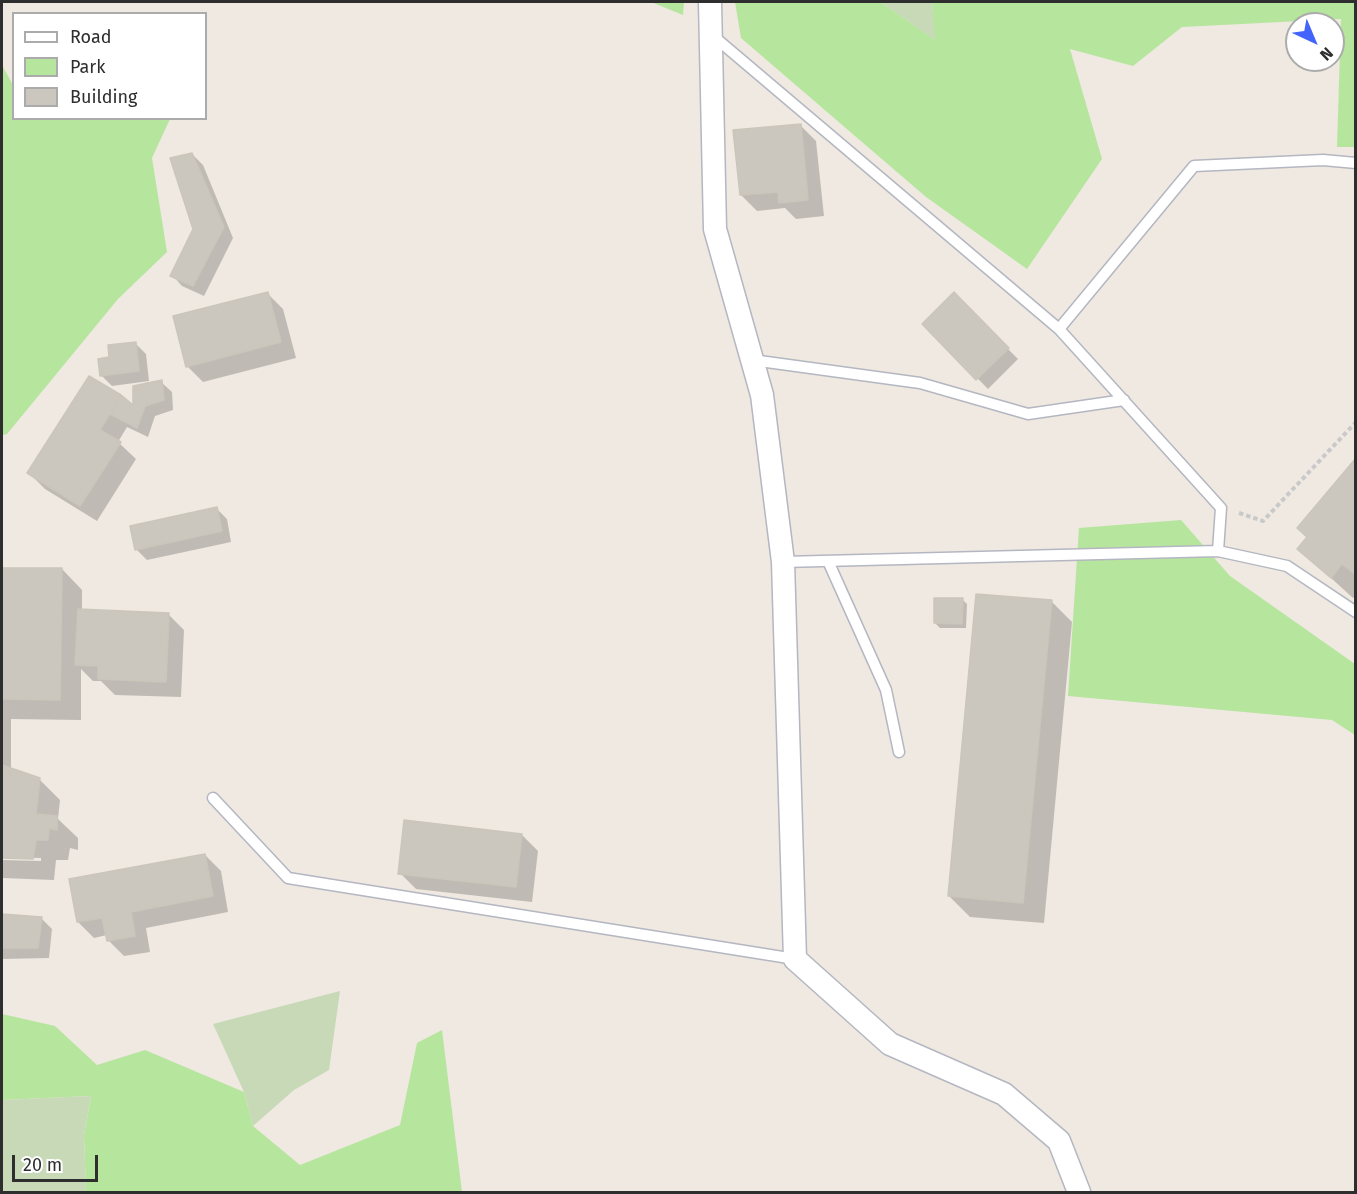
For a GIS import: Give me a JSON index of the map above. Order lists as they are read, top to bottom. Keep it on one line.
{"legend":["Road","Park","Building"],"scale_bar":"20 m","north":"bottom right"}
